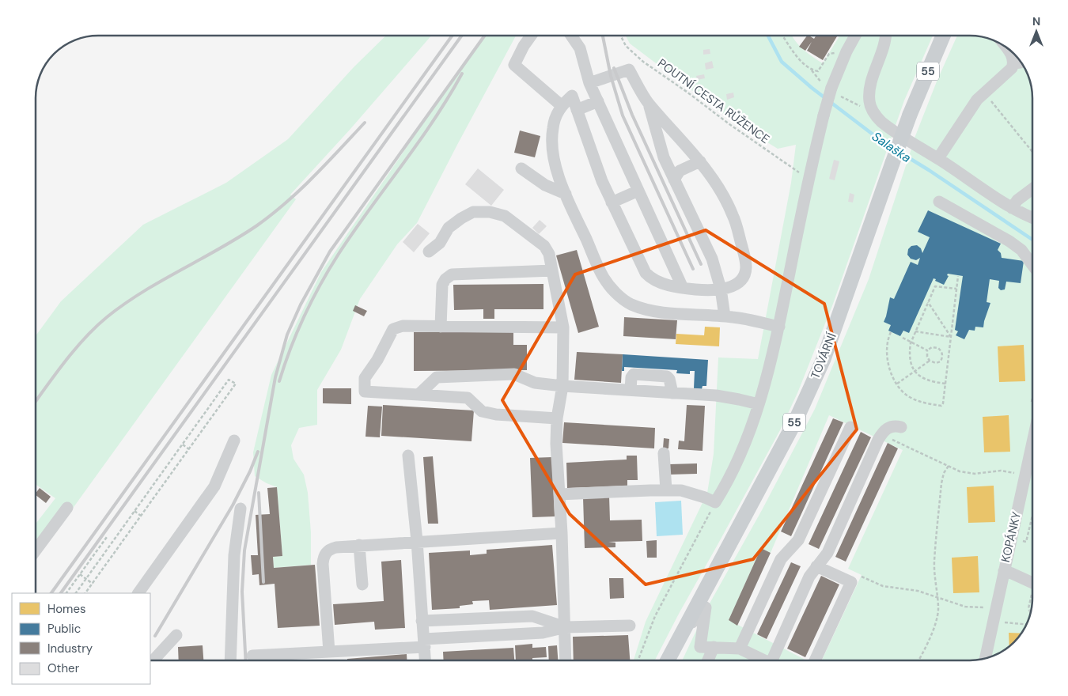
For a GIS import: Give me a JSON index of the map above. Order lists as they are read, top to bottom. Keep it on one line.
{"streets":{"main road":["55","TOVÁRNÍ"],"street":["KOPÁNKY"],"path":["POUTNÍ CESTA RŮŽENCE"]},"water":["Salaška"],"legend":["Homes","Public","Industry","Other"],"north":"top"}
